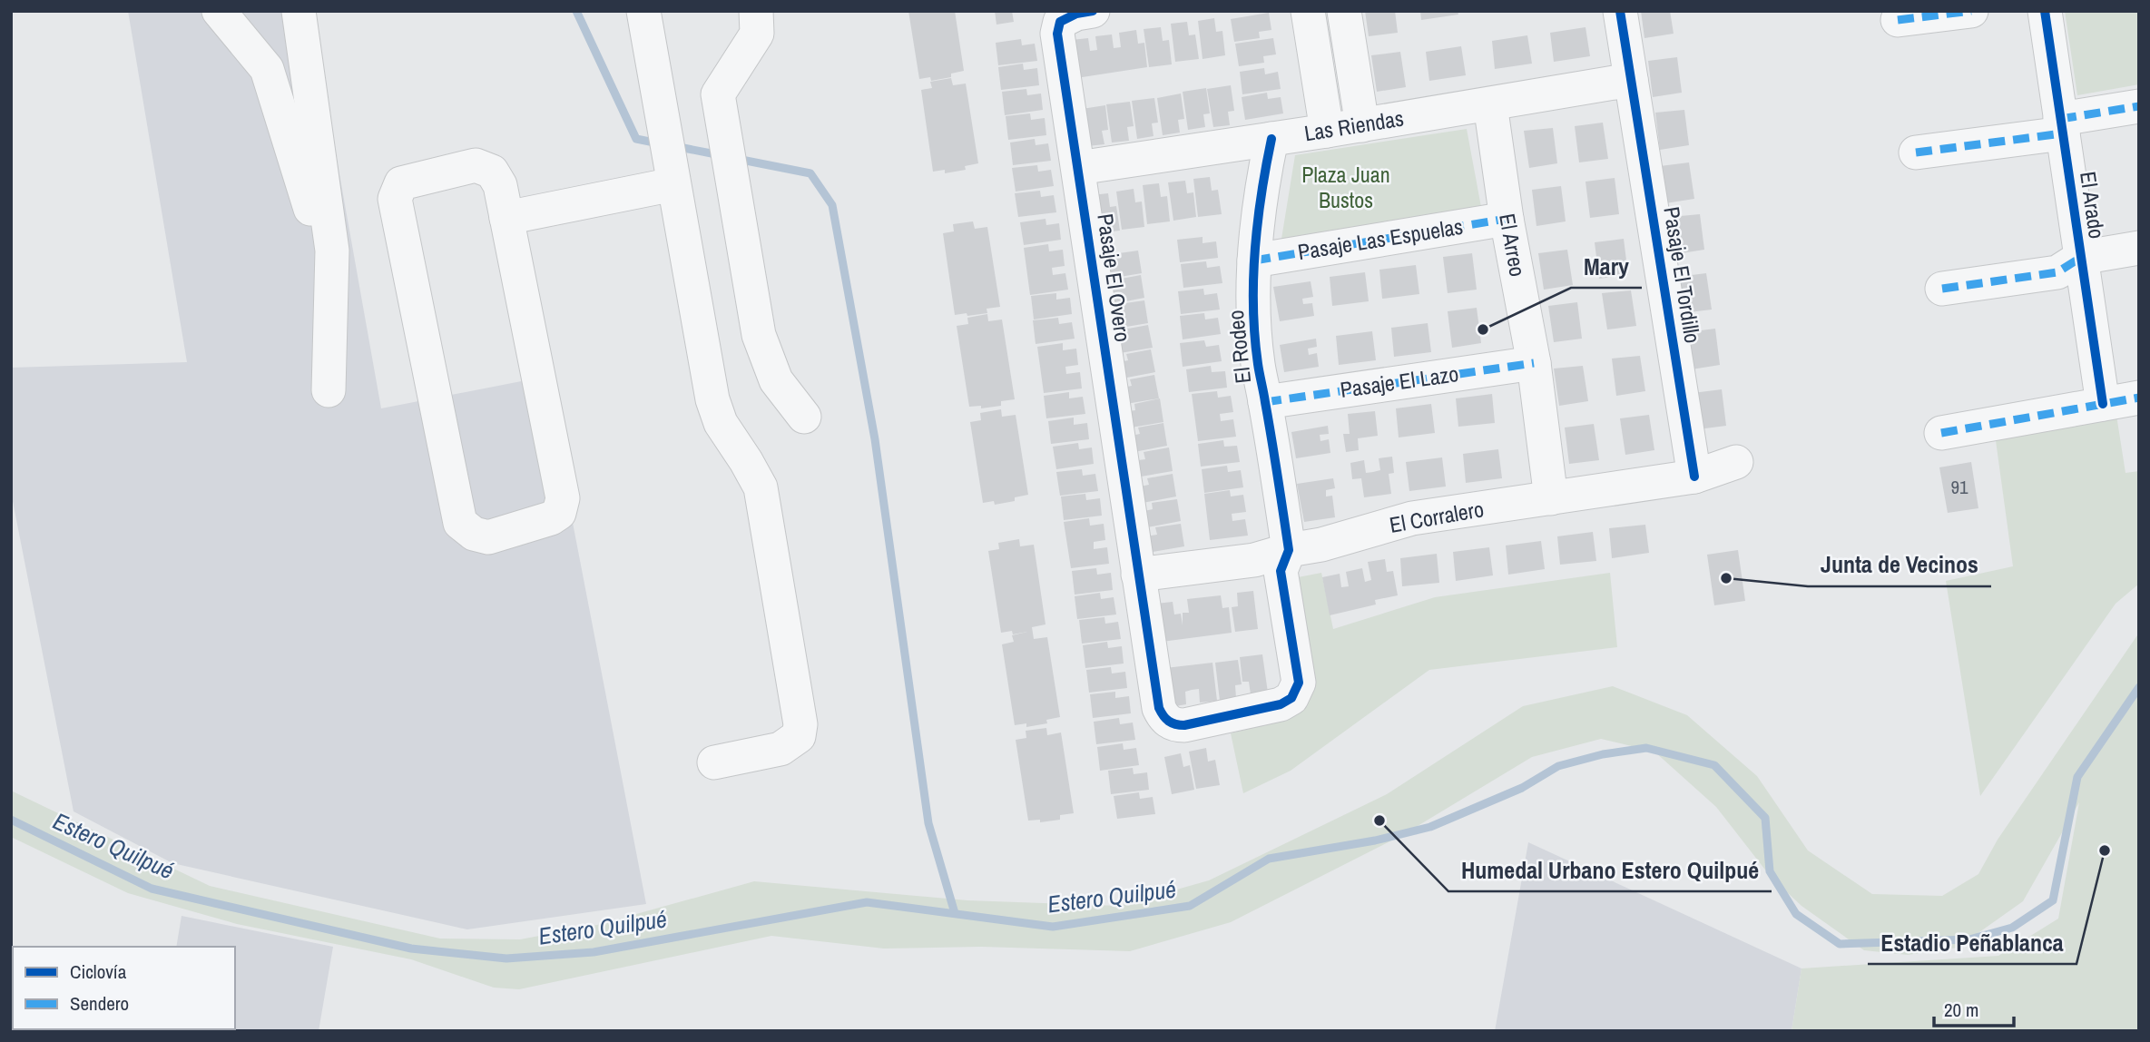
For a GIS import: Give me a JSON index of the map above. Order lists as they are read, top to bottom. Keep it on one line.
{"streets":{"street":["Las Riendas","El Arado","Pasaje Las Espuelas","El Arreo","Pasaje El Tordillo","Pasaje El Overo","El Rodeo","Pasaje El Lazo","El Corralero"]},"crossings":[["Las Riendas","El Arreo"],["Las Riendas","Pasaje El Tordillo"],["Las Riendas","Pasaje El Overo"],["Las Riendas","El Rodeo"],["Pasaje Las Espuelas","El Arreo"],["Pasaje Las Espuelas","El Rodeo"],["El Arreo","Pasaje El Lazo"],["El Arreo","El Corralero"],["Pasaje El Tordillo","El Corralero"],["Pasaje El Overo","El Rodeo"],["Pasaje El Overo","El Corralero"],["El Rodeo","Pasaje El Lazo"],["El Rodeo","El Corralero"]],"water":["Estero Quilpué"],"parks":["Plaza Juan Bustos"],"places":["Mary","Junta de Vecinos","Humedal Urbano Estero Quilpué","Estadio Peñablanca"],"house_numbers":["91"],"legend":["Ciclovía","Sendero"],"scale_bar":"20 m"}
